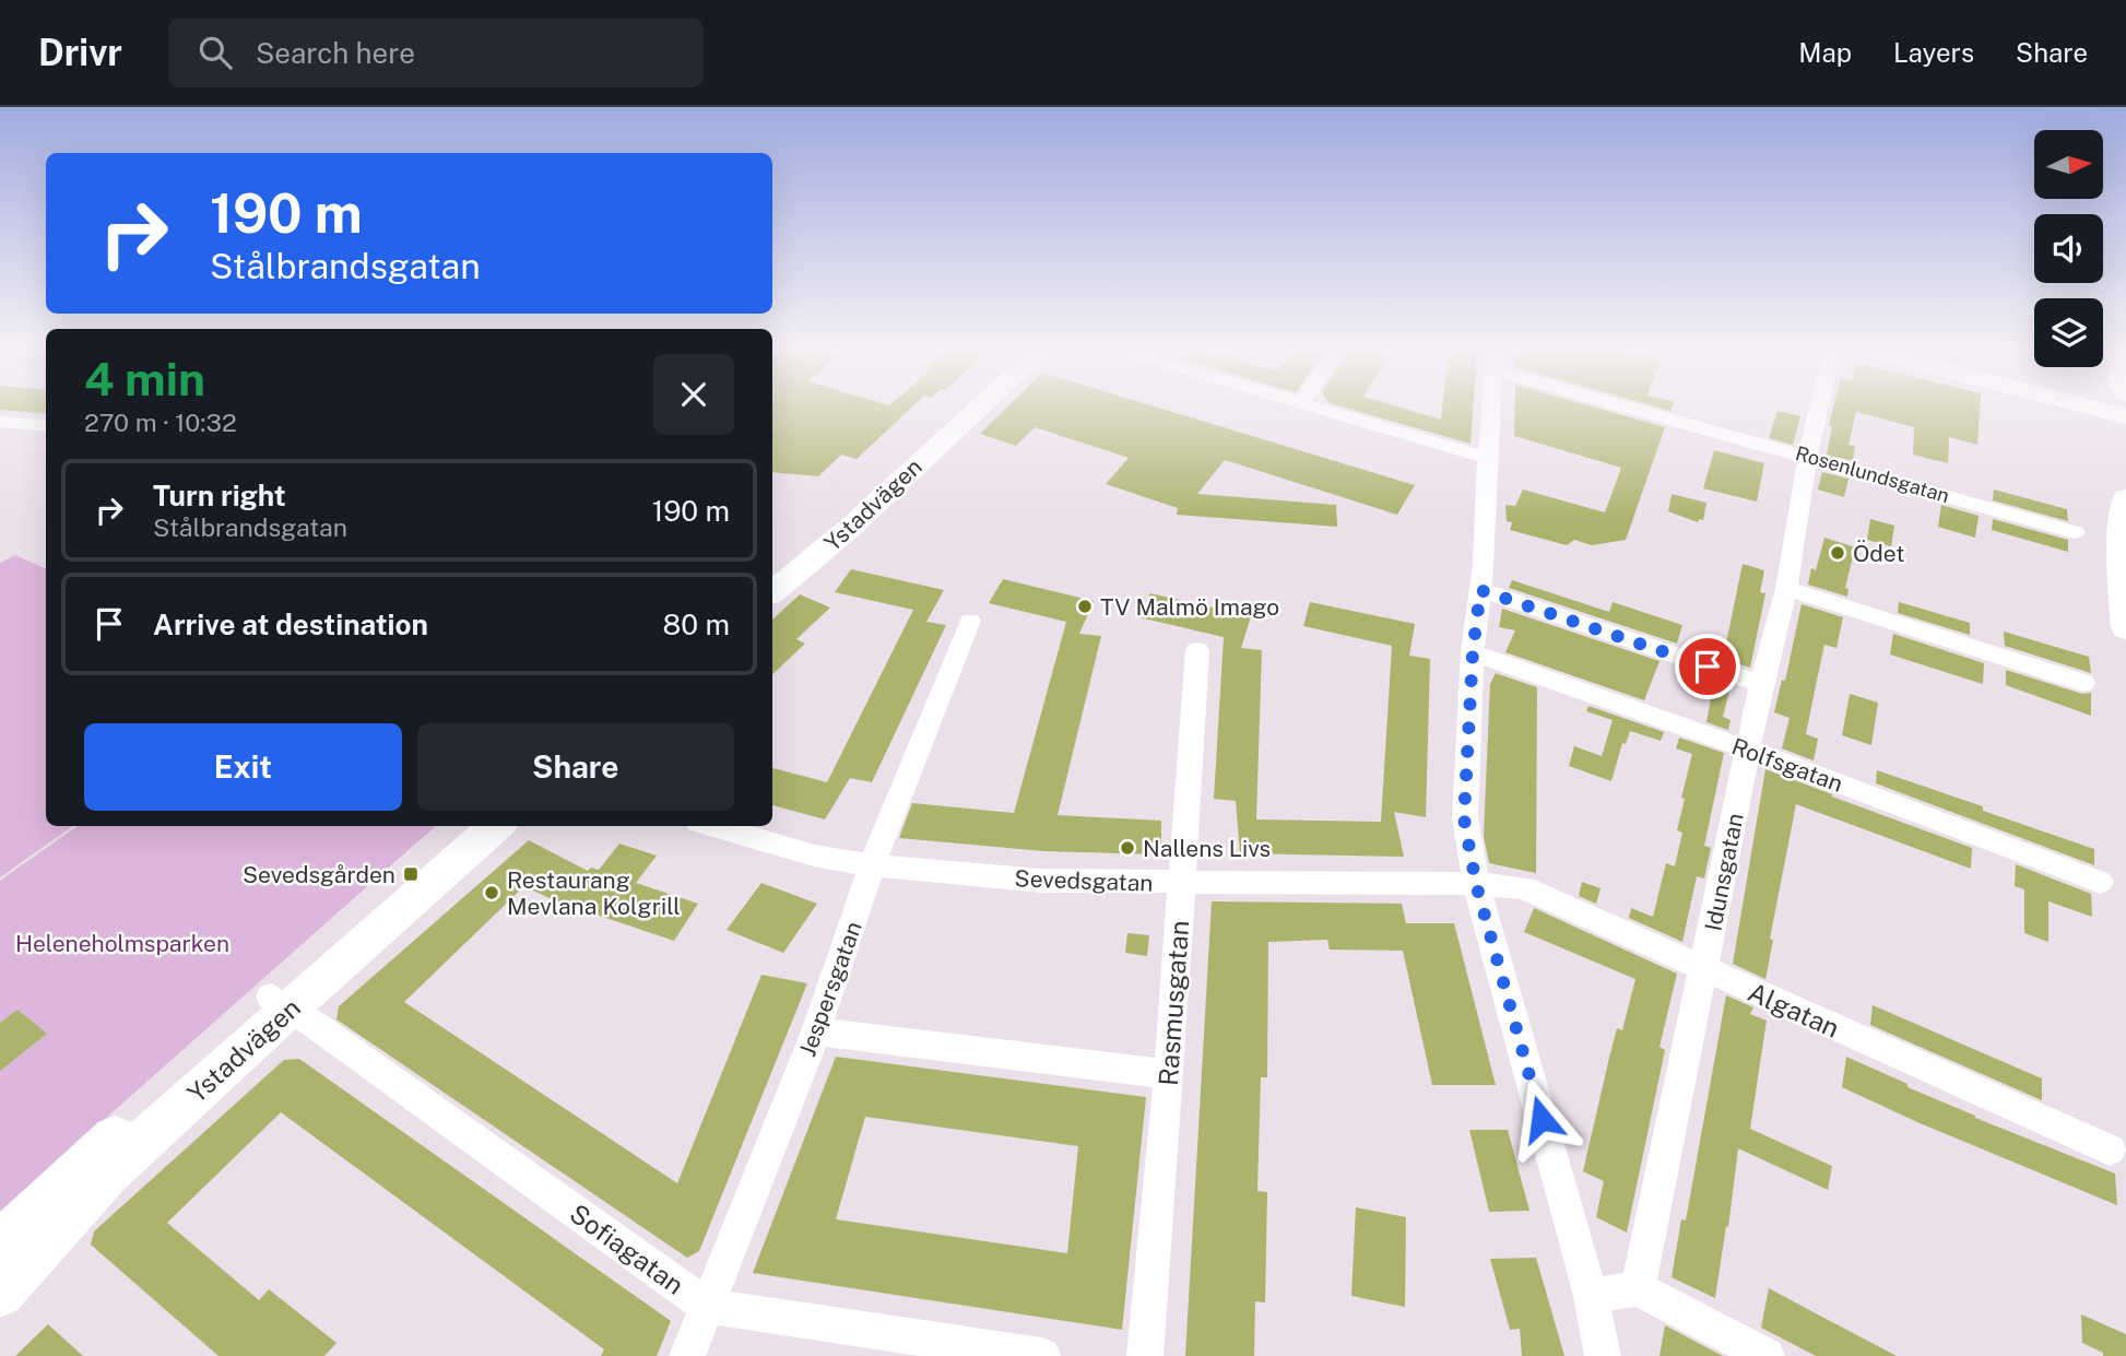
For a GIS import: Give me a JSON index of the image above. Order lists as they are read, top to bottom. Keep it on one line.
{"streets":{"main road":["Ystadvägen"],"street":["Rosenlundsgatan","Rolfsgatan","Idunsgatan","Sevedsgatan","Jespersgatan","Rasmusgatan","Algatan","Sofiagatan"]},"crossings":[["Rosenlundsgatan","Idunsgatan"],["Ystadvägen","Sofiagatan"],["Rolfsgatan","Idunsgatan"],["Idunsgatan","Algatan"],["Sevedsgatan","Jespersgatan"],["Sevedsgatan","Rasmusgatan"],["Sevedsgatan","Algatan"],["Jespersgatan","Sofiagatan"]],"parks":["Heleneholmsparken"],"places":{"other":["Ödet","TV Malmö Imago","Nallens Livs","Restaurang Mevlana Kolgrill"],"transit":["Sevedsgården"]},"north":"right","page":{"header":"Drivr","search":"Search here","nav":["Map","Layers","Share"],"turn":["190 m","Stålbrandsgatan"],"heading":["4 min","270 m · 10:32"],"list":[{"name":"Turn right","note":"Stålbrandsgatan","value":"190 m"},{"name":"Arrive at destination","value":"80 m"}],"buttons":["Exit","Share"]}}
